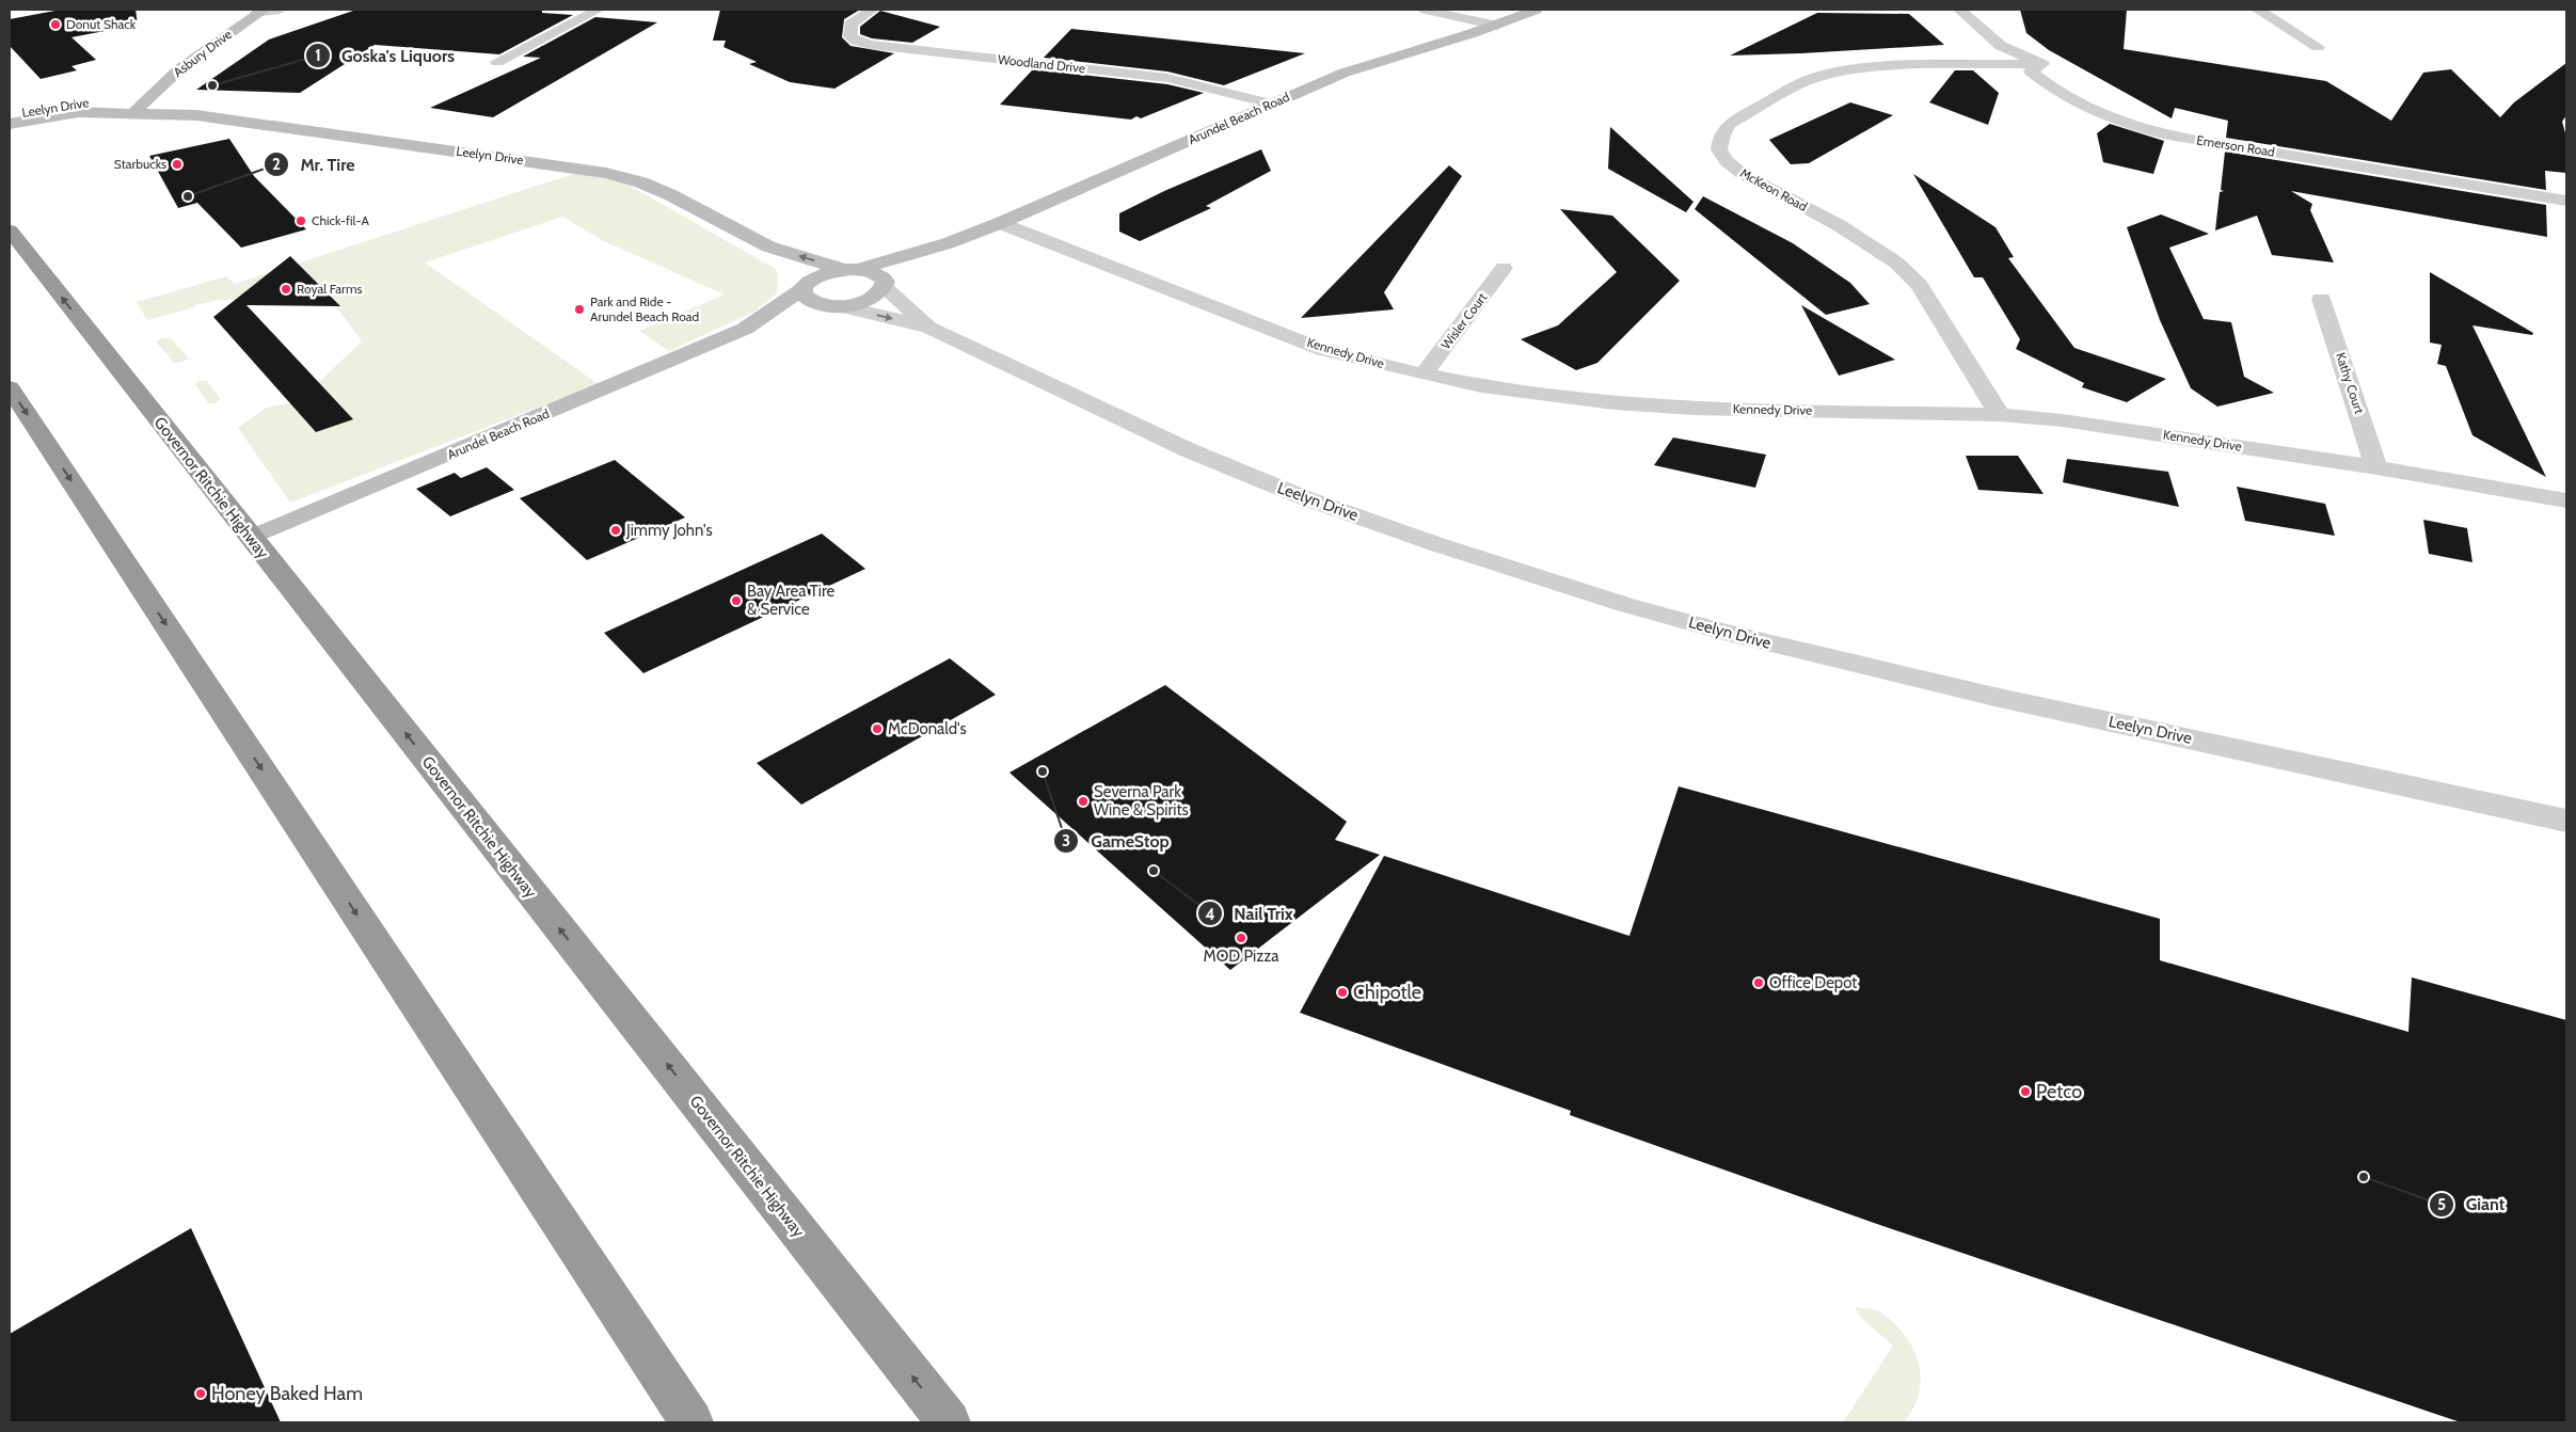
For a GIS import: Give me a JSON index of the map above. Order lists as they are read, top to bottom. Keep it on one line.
{"streets":{"highway":["Governor Ritchie Highway"],"street":["Asbury Drive","Woodland Drive","Leelyn Drive","Arundel Beach Road","Emerson Road","McKeon Road","Wisler Court","Kennedy Drive","Kathy Court"]},"crossings":[["Asbury Drive","Leelyn Drive"],["Woodland Drive","Arundel Beach Road"],["Leelyn Drive","Arundel Beach Road"],["Arundel Beach Road","Kennedy Drive"],["Arundel Beach Road","Governor Ritchie Highway"],["Emerson Road","McKeon Road"],["McKeon Road","Kennedy Drive"],["Wisler Court","Kennedy Drive"],["Kennedy Drive","Kathy Court"]],"places":["Donut Shack","Goska's Liquors","Starbucks","Mr. Tire","Chick-fil-A","Royal Farms","Park and Ride - Arundel Beach Road","Jimmy John's","Bay Area Tire & Service","McDonald's","GameStop","Severna Park Wine & Spirits","Nail Trix","MOD Pizza","Office Depot","Chipotle","Petco","Giant","Honey Baked Ham"]}
